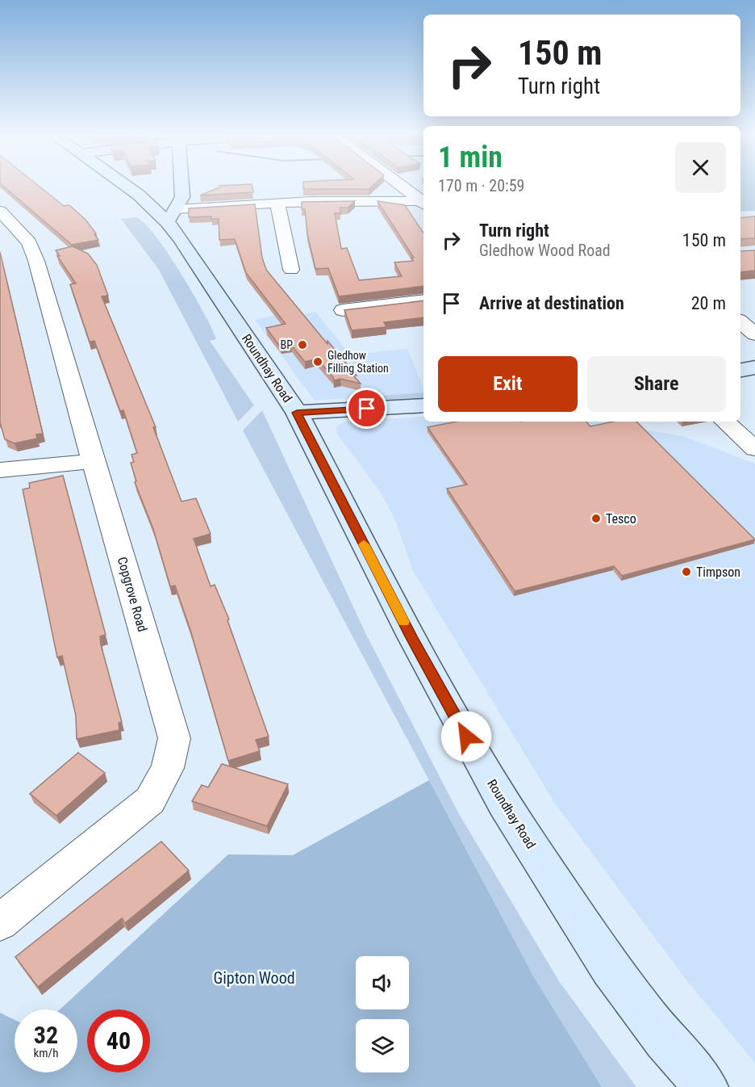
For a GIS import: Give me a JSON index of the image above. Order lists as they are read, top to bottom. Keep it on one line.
{"streets":{"street":["Roundhay Road","Copgrove Road"]},"parks":["Gipton Wood"],"places":["BP","Gledhow Filling Station","Tesco","Timpson"],"page":{"turn":["150 m","Turn right"],"heading":["1 min","170 m · 20:59"],"list":[{"name":"Turn right","note":"Gledhow Wood Road","value":"150 m"},{"name":"Arrive at destination","value":"20 m"}],"buttons":["Exit","Share"],"speed":"32 km/h","limit":"40"}}
